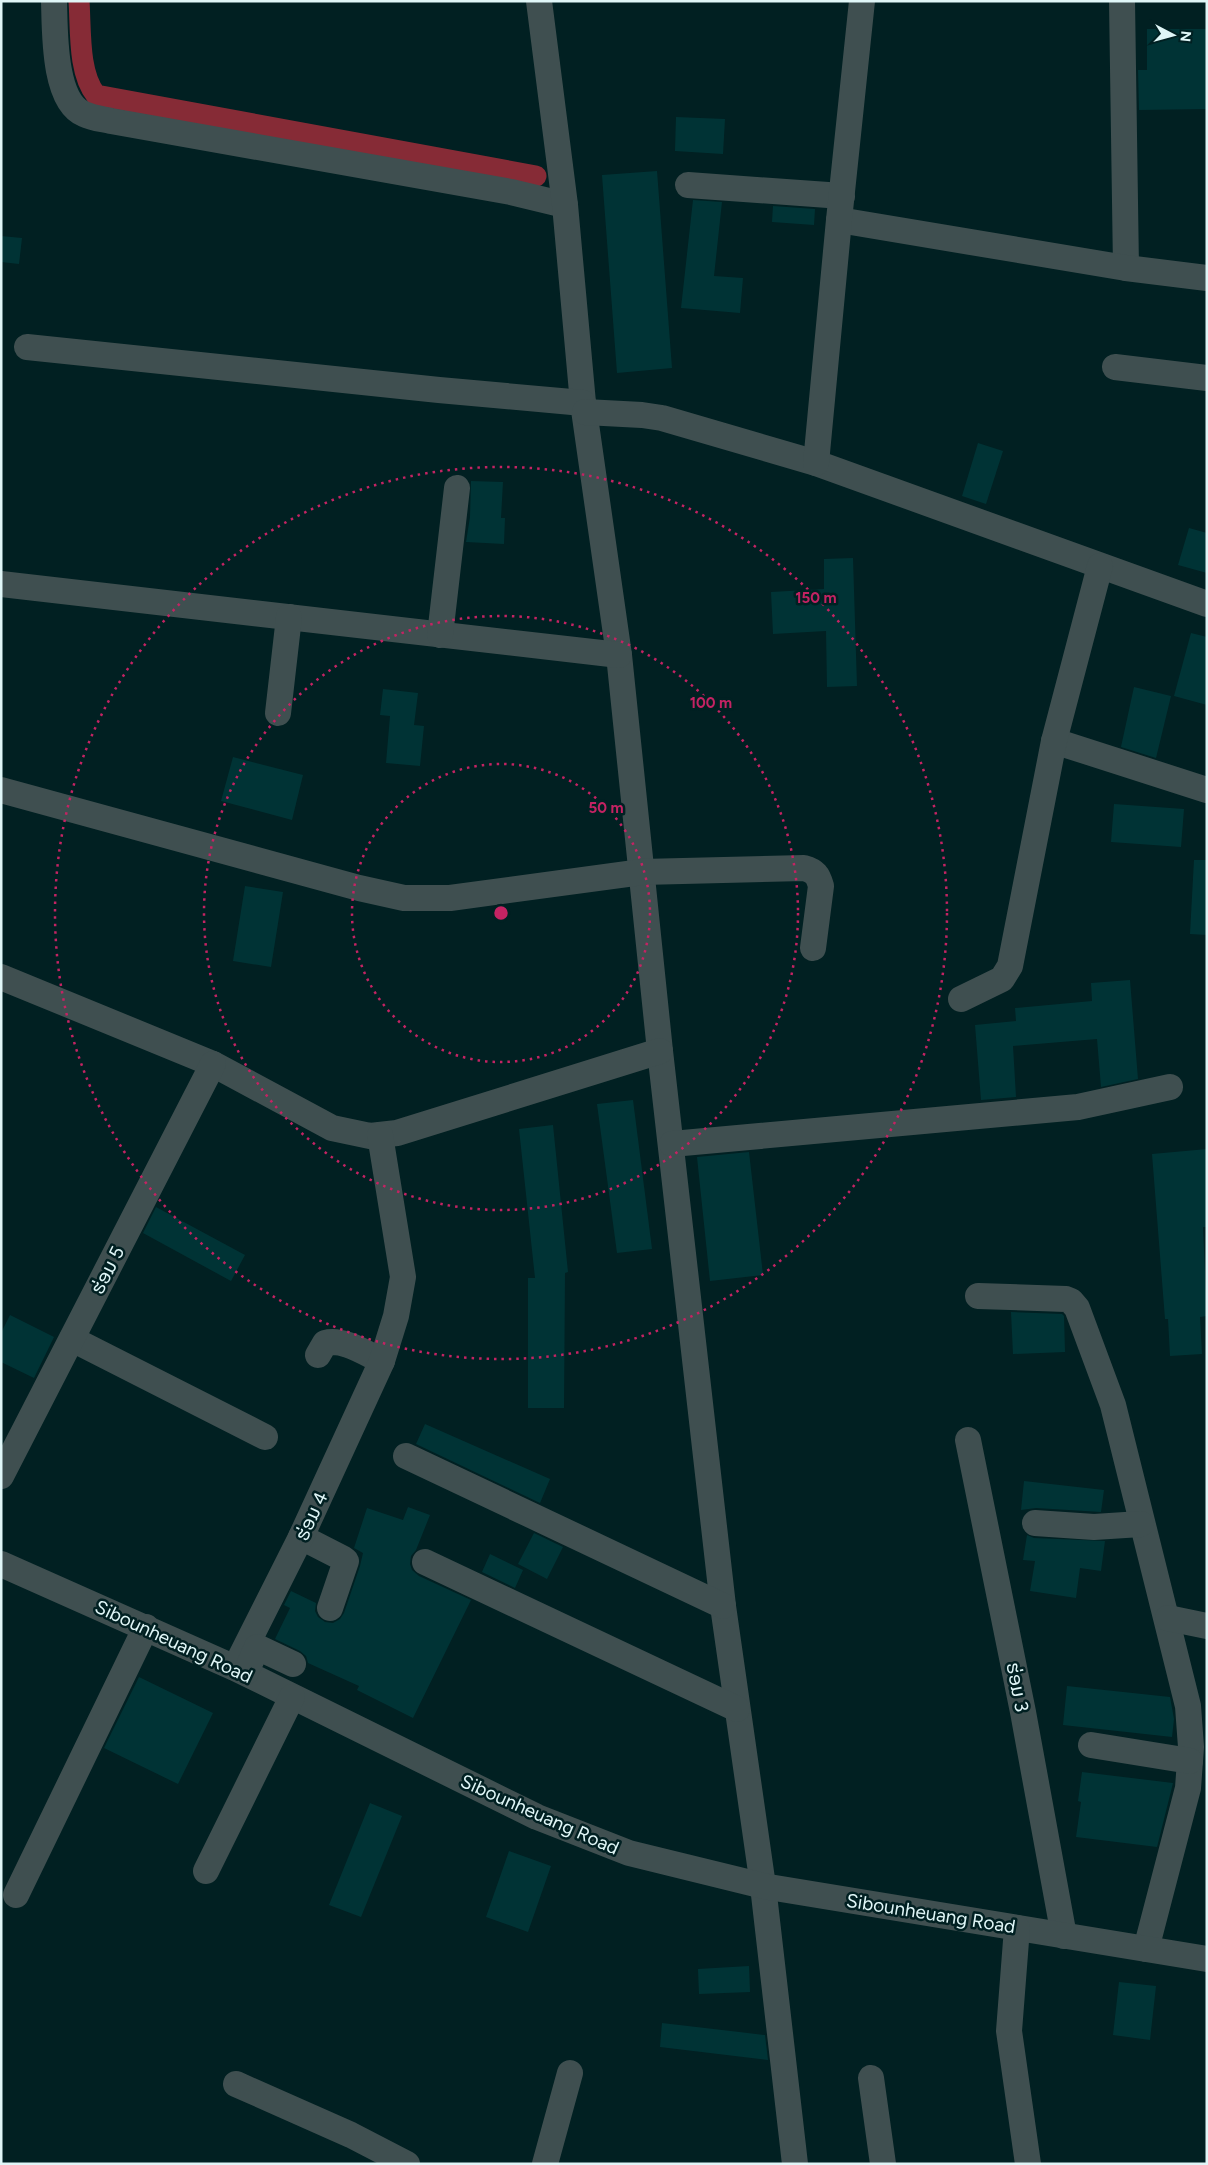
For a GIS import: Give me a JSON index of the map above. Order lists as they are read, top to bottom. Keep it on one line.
{"streets":{"street":["ຮ່ອມ 5","ຮ່ອມ 4","Sibounheuang Road","ຮ່ອມ 3"]},"crossings":[["ຮ່ອມ 4","Sibounheuang Road"],["Sibounheuang Road","ຮ່ອມ 3"]],"north":"right","rings":["150 m","100 m","50 m"]}
